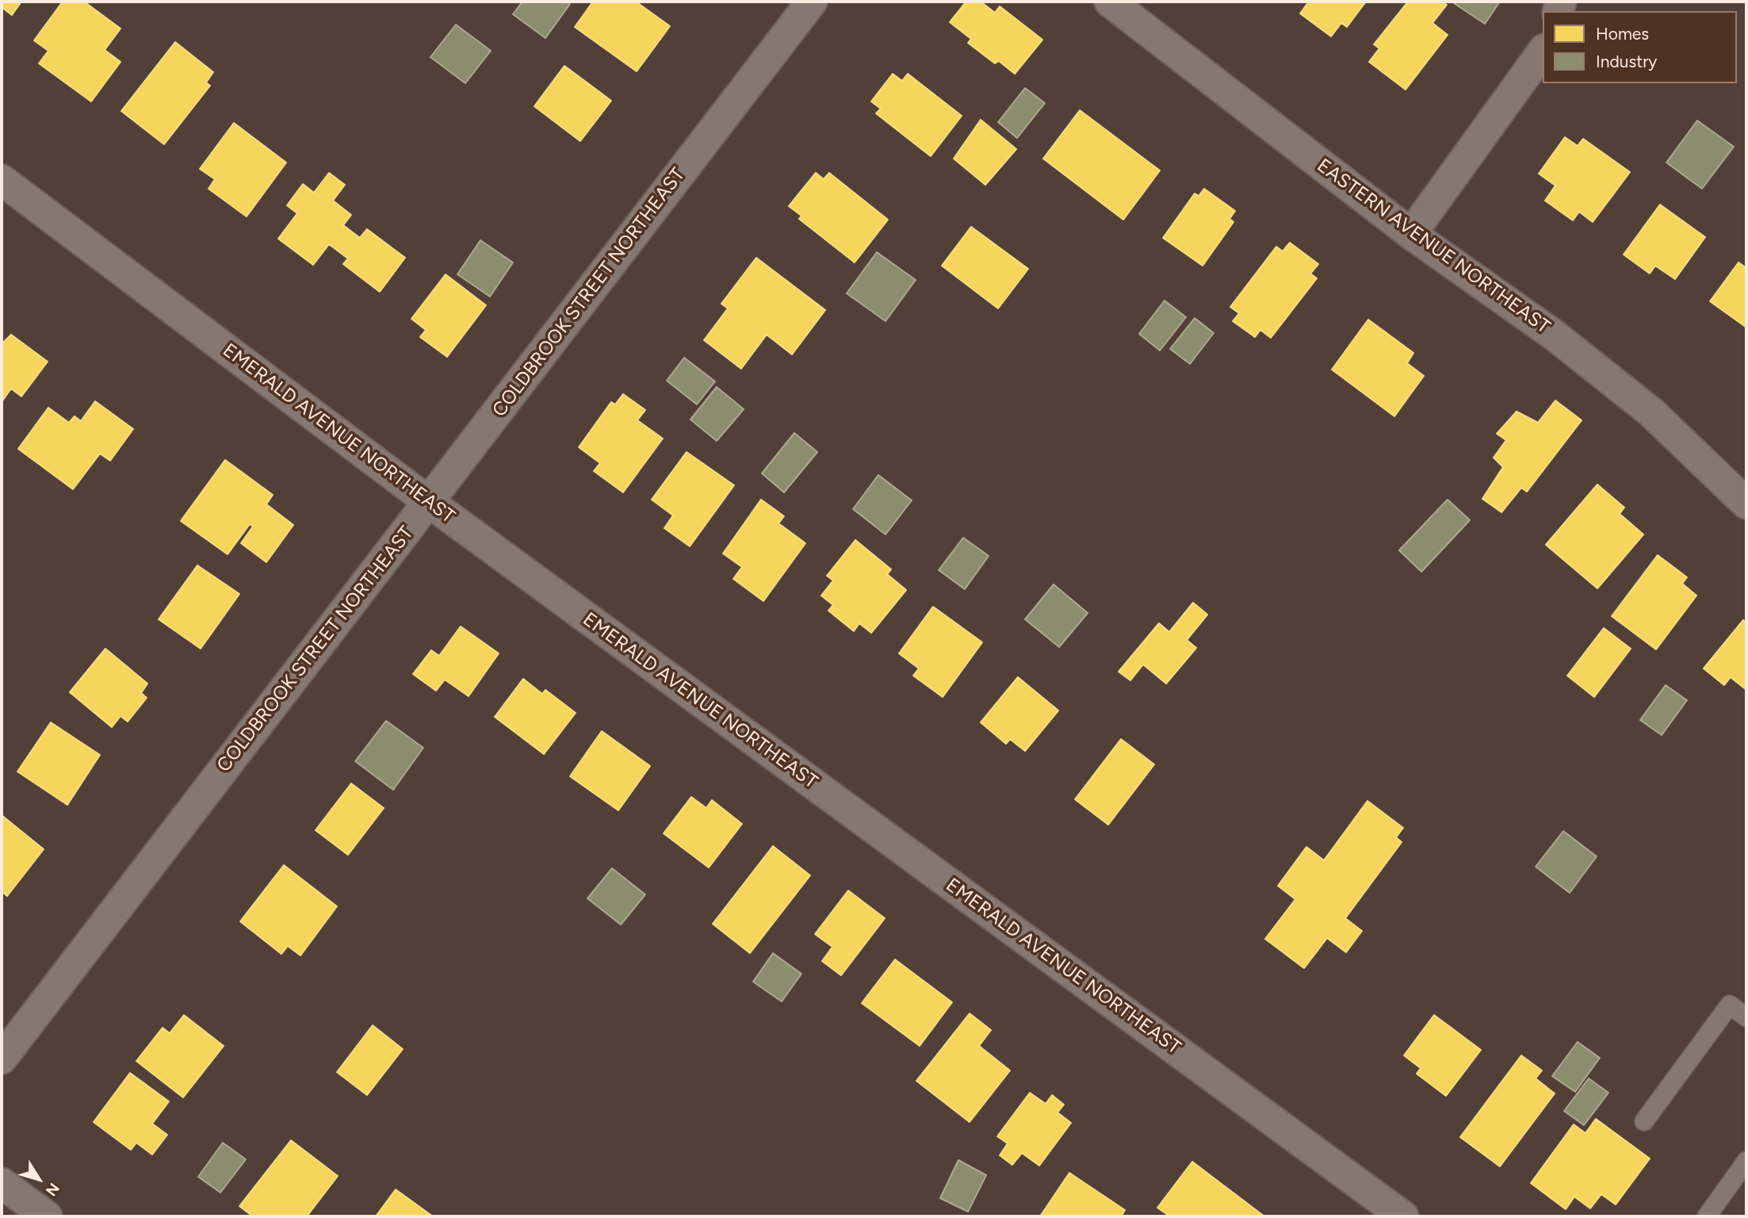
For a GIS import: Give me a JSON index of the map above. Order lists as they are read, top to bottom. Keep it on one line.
{"streets":{"street":["EASTERN AVENUE NORTHEAST","COLDBROOK STREET NORTHEAST","EMERALD AVENUE NORTHEAST"]},"crossings":[["COLDBROOK STREET NORTHEAST","EMERALD AVENUE NORTHEAST"]],"legend":["Homes","Industry"],"north":"bottom right"}
